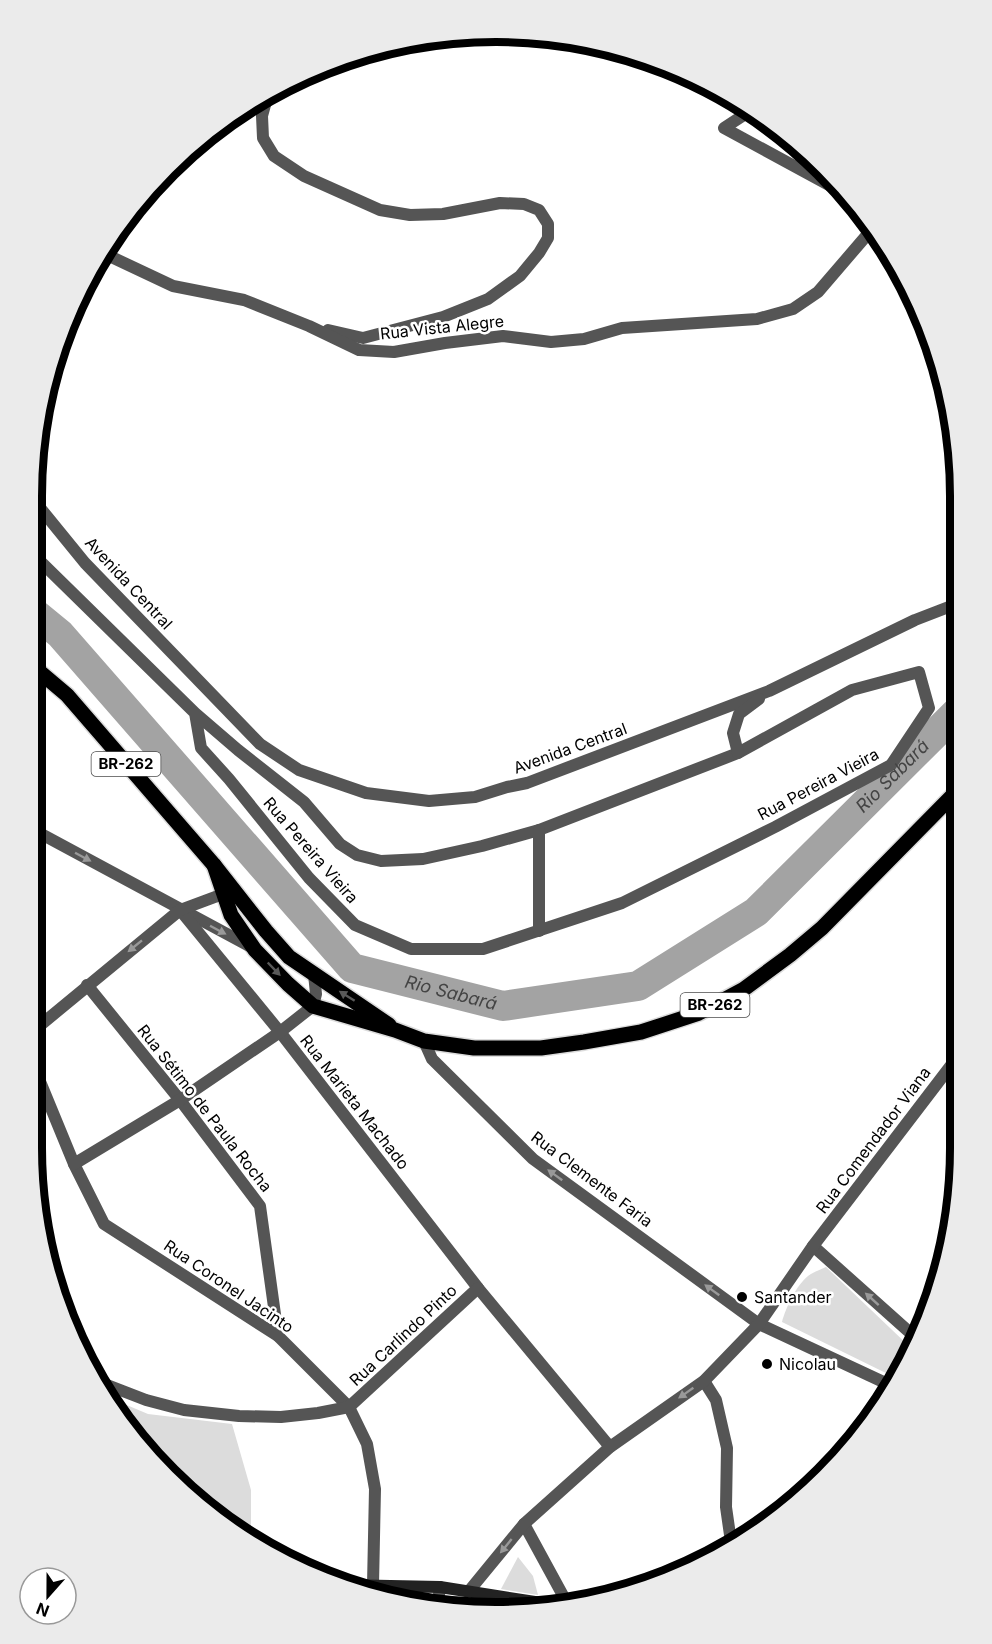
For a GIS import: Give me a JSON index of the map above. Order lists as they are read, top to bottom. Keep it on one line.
{"streets":{"main road":["BR-262"],"street":["Rua Vista Alegre","Avenida Central","Rua Pereira Vieira","Rua Marieta Machado","Rua Sétimo de Paula Rocha","Rua Comendador Viana","Rua Clemente Faria","Rua Coronel Jacinto","Rua Carlindo Pinto"]},"crossings":[["BR-262","Rua Clemente Faria"],["Rua Marieta Machado","Rua Carlindo Pinto"],["Rua Sétimo de Paula Rocha","Rua Coronel Jacinto"],["Rua Comendador Viana","Rua Clemente Faria"],["Rua Coronel Jacinto","Rua Carlindo Pinto"]],"one_way":["Rua Clemente Faria"],"water":["Rio Sabará"],"places":["Santander","Nicolau"],"north":"bottom"}
